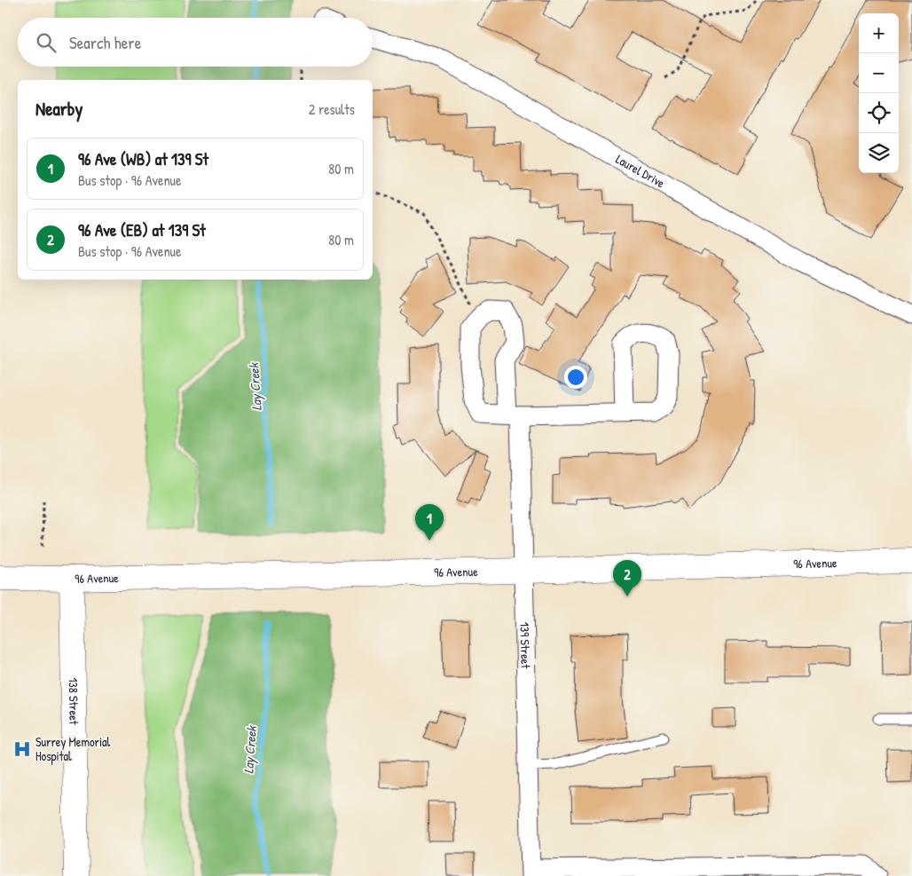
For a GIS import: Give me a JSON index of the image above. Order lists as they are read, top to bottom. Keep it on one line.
{"streets":{"main road":["96 Avenue","138 Street"],"street":["Laurel Drive","139 Street"]},"crossings":[["96 Avenue","139 Street"],["96 Avenue","138 Street"]],"water":["Lay Creek"],"places":{"hospital":["Surrey Memorial Hospital"]},"page":{"map_buttons":["+","−"],"search":"Search here","heading":["Nearby","2 results"],"list":[{"mark":"1","name":"96 Ave (WB) at 139 St","note":"Bus stop · 96 Avenue","value":"80 m"},{"mark":"2","name":"96 Ave (EB) at 139 St","note":"Bus stop · 96 Avenue","value":"80 m"}],"pins":["1","2"]}}
